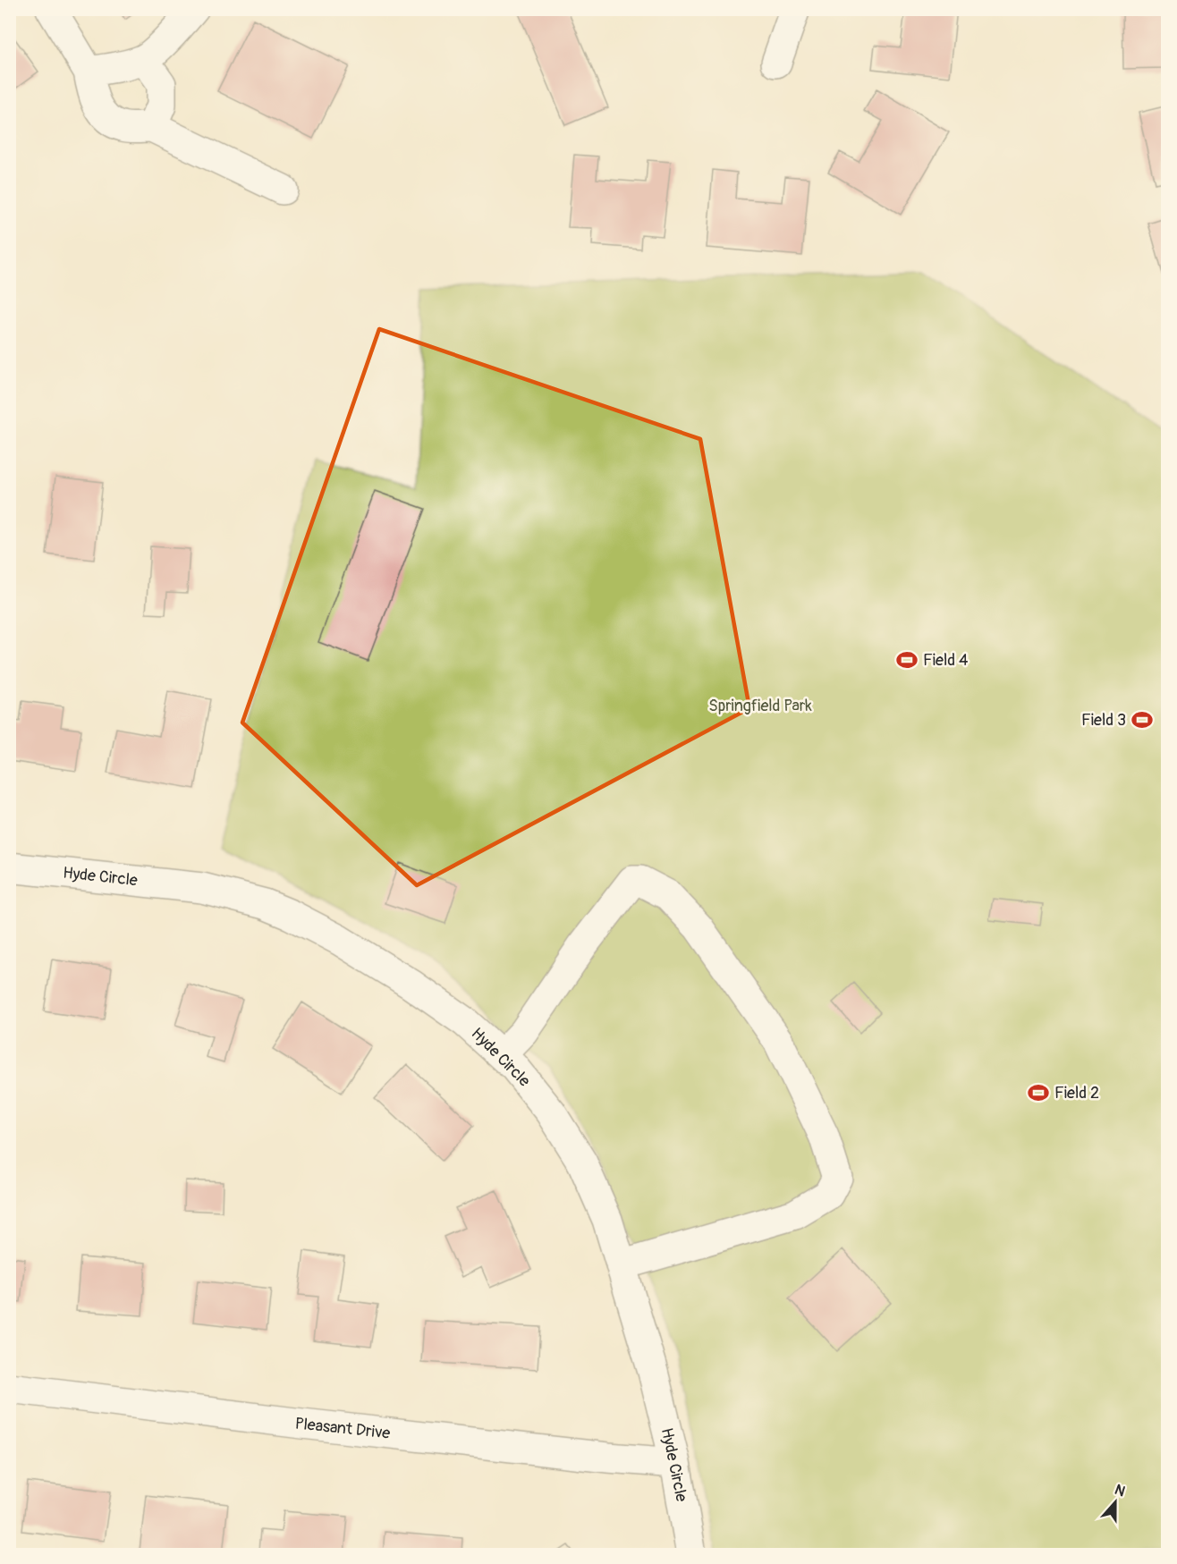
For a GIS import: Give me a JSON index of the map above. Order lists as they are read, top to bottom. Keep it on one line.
{"streets":{"street":["Hyde Circle","Pleasant Drive"]},"crossings":[["Hyde Circle","Pleasant Drive"]],"parks":["Springfield Park"],"places":{"sports":["Field 4","Field 3","Field 2"]},"north":"top"}
